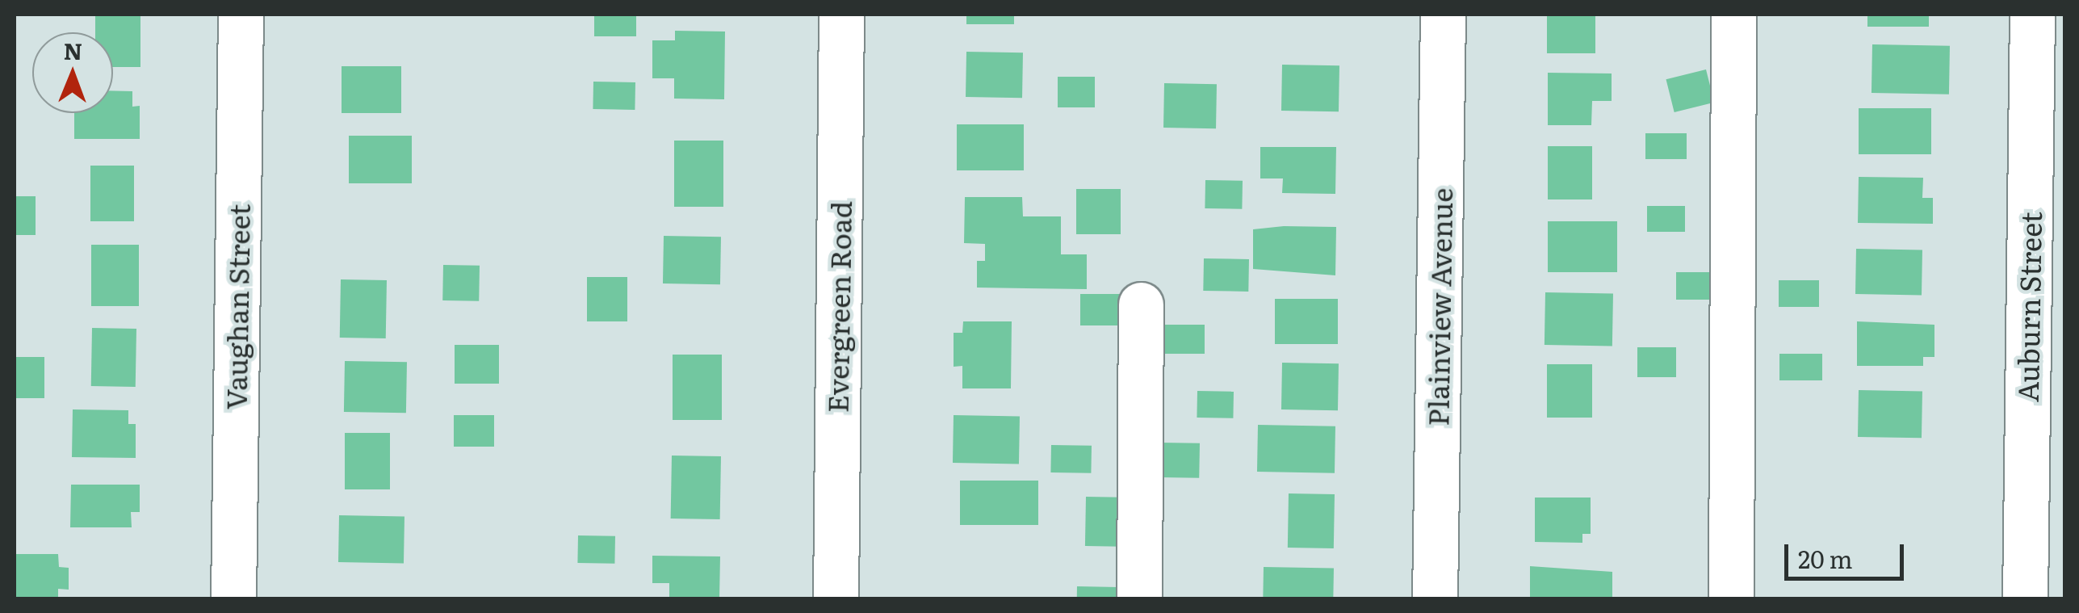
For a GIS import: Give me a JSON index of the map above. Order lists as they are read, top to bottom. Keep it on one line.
{"streets":{"street":["Vaughan Street","Evergreen Road","Plainview Avenue","Auburn Street"]},"scale_bar":"20 m","north":"top"}
